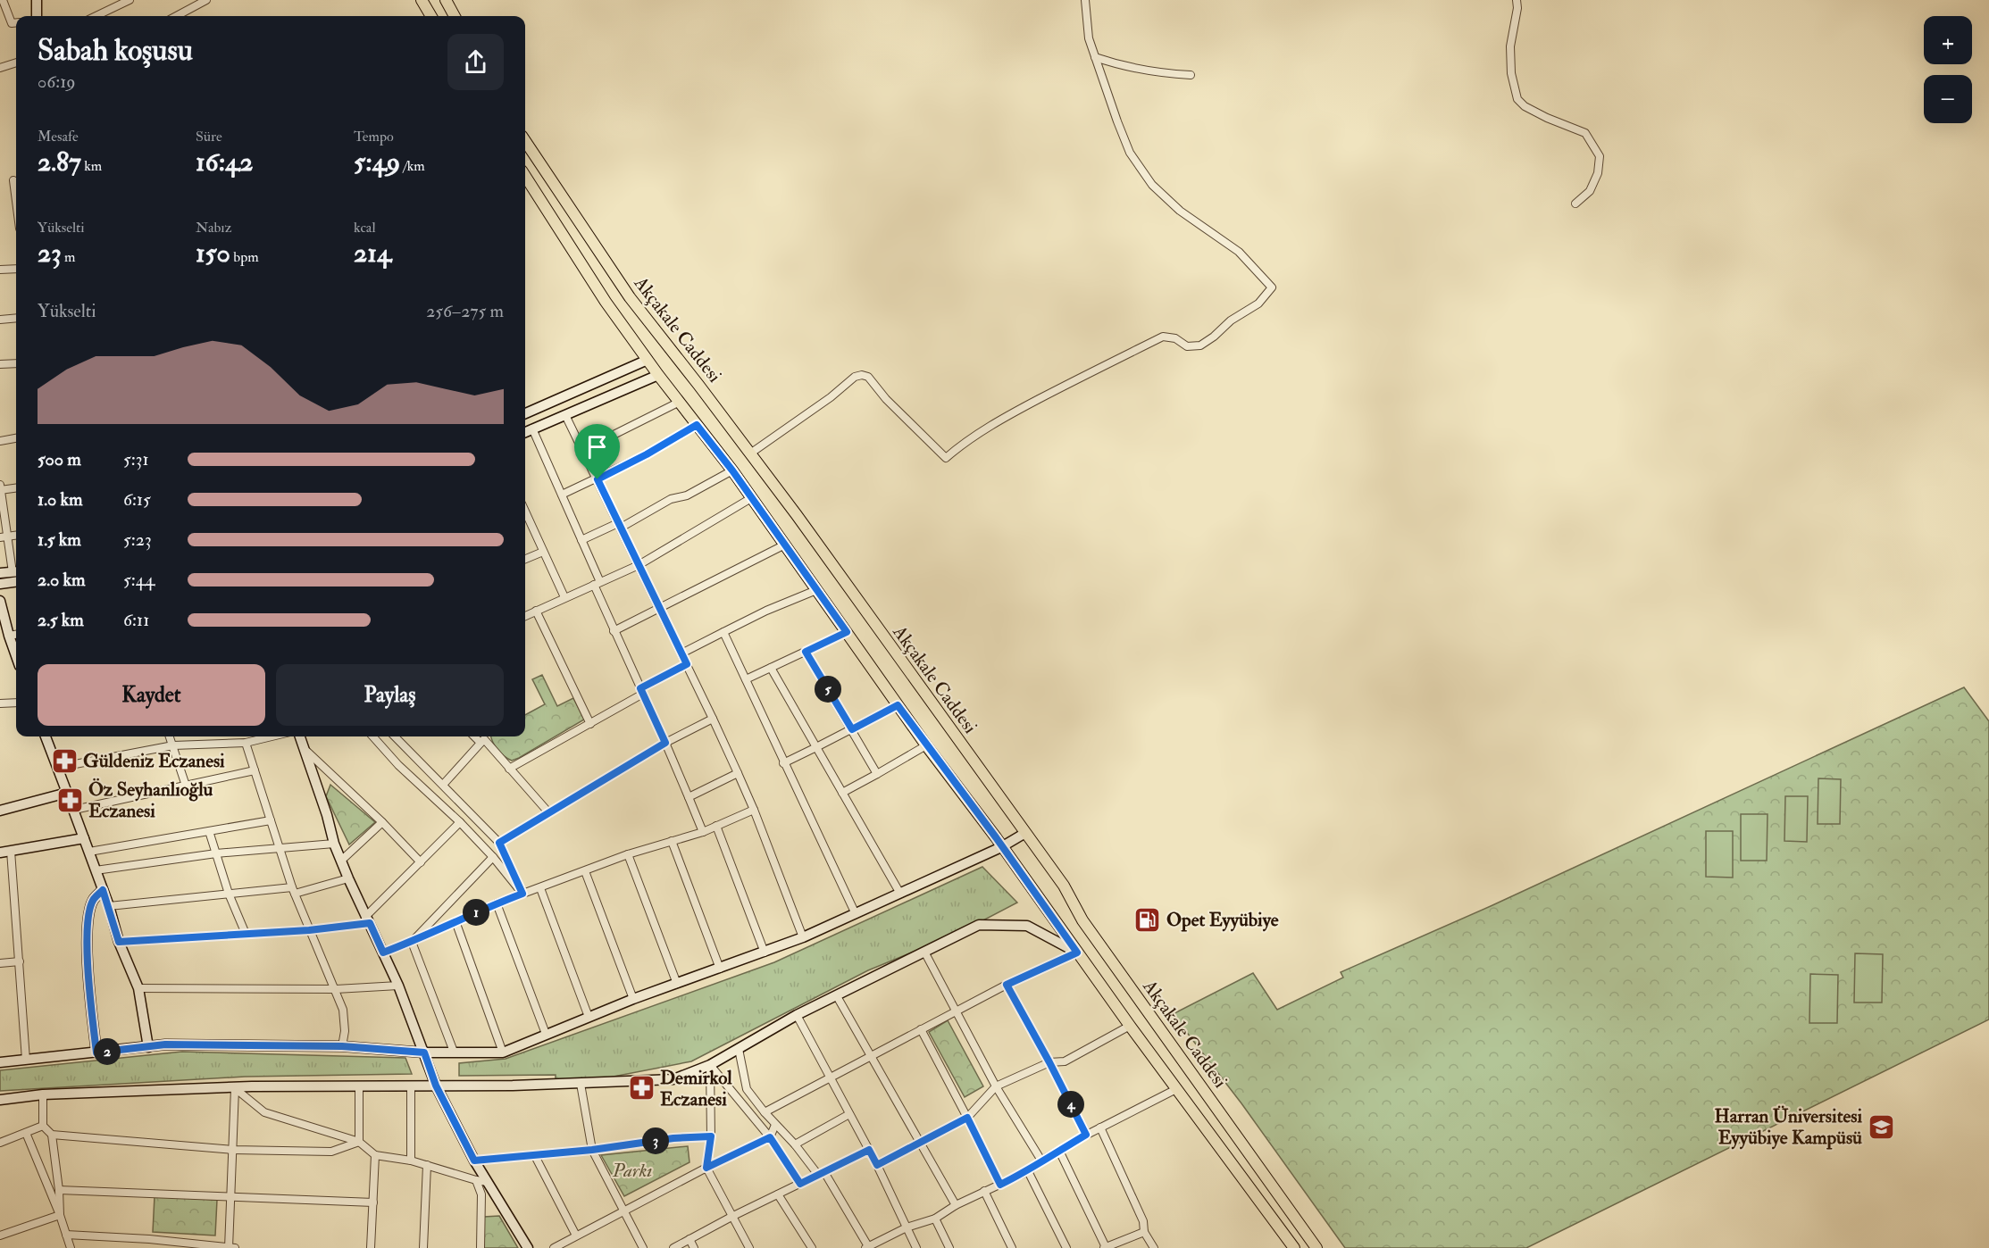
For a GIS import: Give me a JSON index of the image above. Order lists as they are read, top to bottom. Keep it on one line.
{"streets":{"main road":["Akçakale Caddesi"]},"parks":["Parkı"],"places":{"pharmacy":["Güldeniz Eczanesi","Öz Seyhanlıoğlu Eczanesi","Demirkol Eczanesi"],"fuel station":["Opet Eyyübiye"],"school or university":["Harran Üniversitesi Eyyübiye Kampüsü"]},"page":{"map_buttons":["+","−"],"heading":["Sabah koşusu","06:19"],"stats":[["Mesafe","2.87 km"],["Süre","16:42"],["Tempo","5:49 /km"],["Yükselti","23 m"],["Nabız","150 bpm"],["kcal","214"]],"chart":["Yükselti","256–275 m"],"list":[{"name":"500 m","note":"5:31"},{"name":"1.0 km","note":"6:15"},{"name":"1.5 km","note":"5:23"},{"name":"2.0 km","note":"5:44"},{"name":"2.5 km","note":"6:11"}],"buttons":["Kaydet","Paylaş"],"pins":["5","1","2","4","3"]}}
